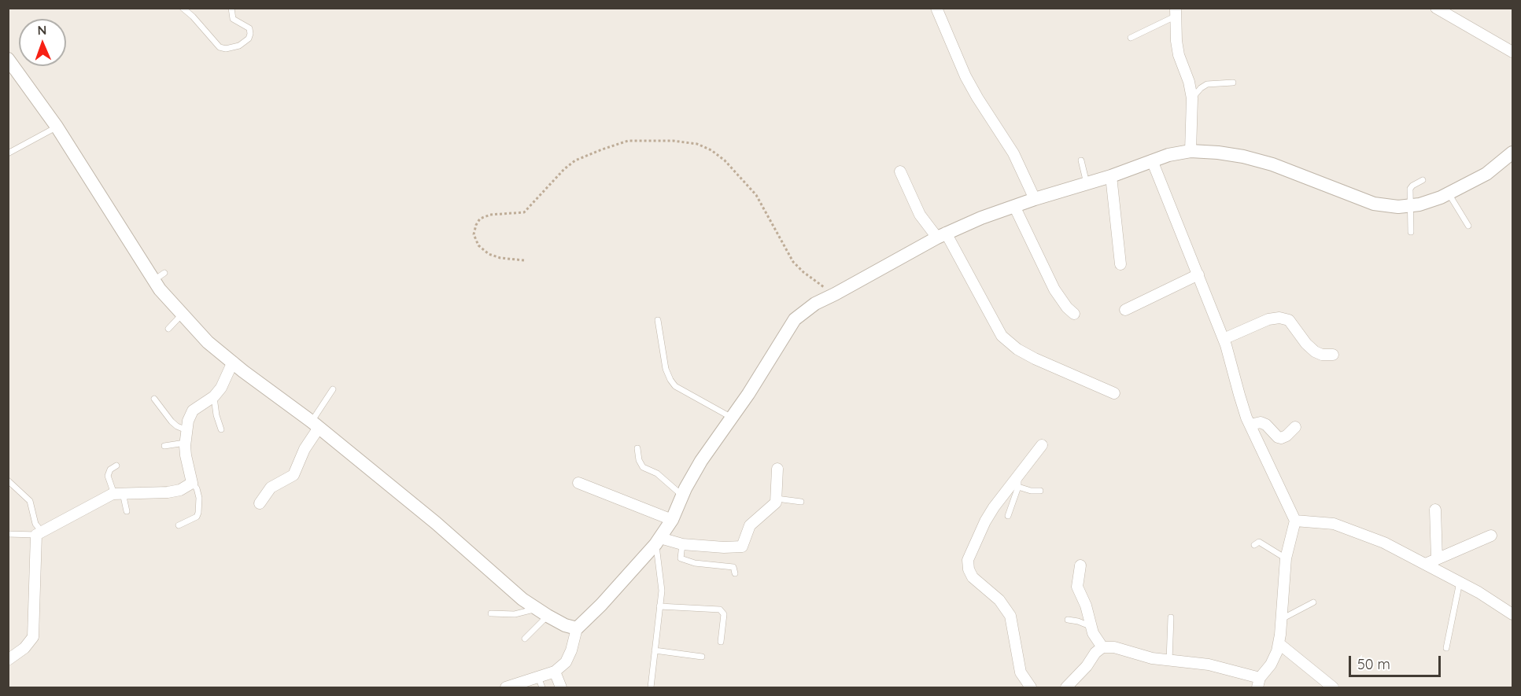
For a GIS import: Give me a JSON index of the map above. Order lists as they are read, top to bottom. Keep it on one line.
{"scale_bar":"50 m","north":"top"}
